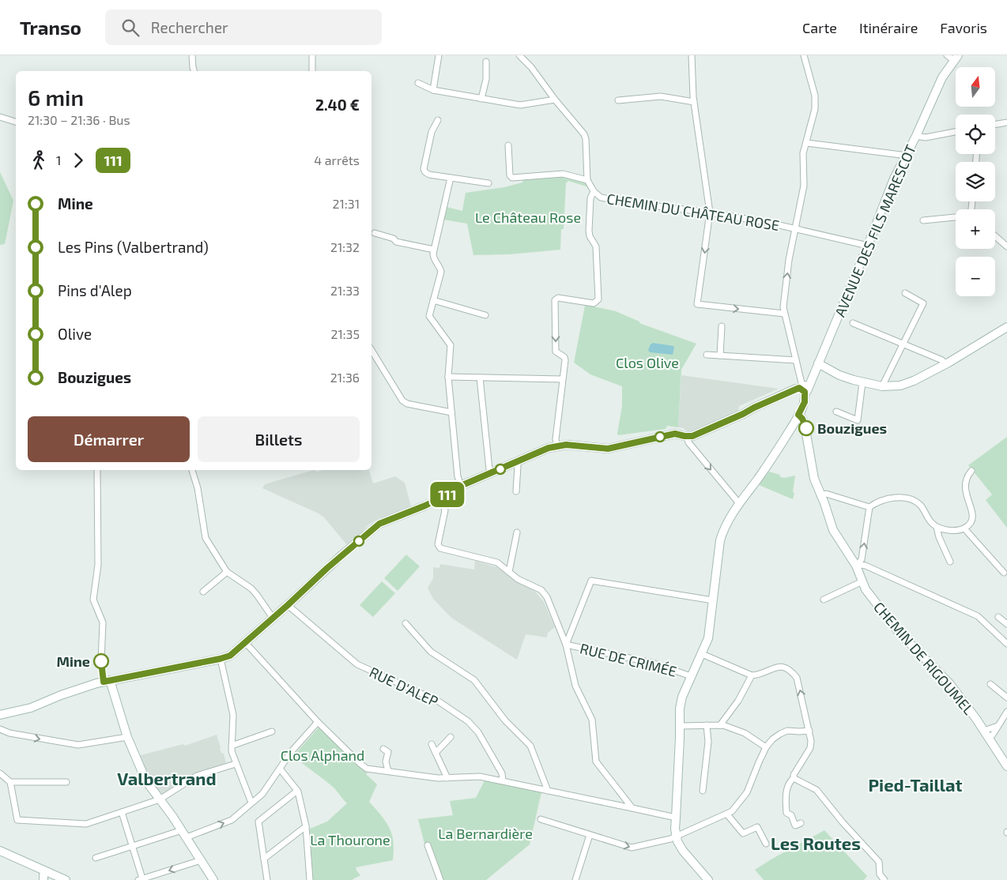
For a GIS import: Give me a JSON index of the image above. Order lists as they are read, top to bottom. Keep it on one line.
{"streets":{"main road":["AVENUE DES FILS MARESCOT","CHEMIN DE RIGOUMEL"],"street":["CHEMIN DU CHÂTEAU ROSE","RUE DE CRIMÉE","RUE D'ALEP"]},"crossings":[["CHEMIN DU CHÂTEAU ROSE","AVENUE DES FILS MARESCOT"],["AVENUE DES FILS MARESCOT","CHEMIN DE RIGOUMEL"],["AVENUE DES FILS MARESCOT","RUE DE CRIMÉE"]],"districts":["Valbertrand","Pied-Taillat","Les Routes"],"parks":["Le Château Rose","Clos Olive","Clos Alphand","La Bernardière","La Thourone"],"places":["Bouzigues","Mine"],"lines":["bus line 111"],"north":"top","page":{"header":"Transo","search":"Rechercher","nav":["Carte","Itinéraire","Favoris"],"on_map":"111","map_buttons":["+","−"],"heading":["6 min","21:30 – 21:36 · Bus","2.40 €"],"legs":["1","111","4 arrêts"],"list":[{"name":"Mine","value":"21:31"},{"name":"Les Pins (Valbertrand)","value":"21:32"},{"name":"Pins d'Alep","value":"21:33"},{"name":"Olive","value":"21:35"},{"name":"Bouzigues","value":"21:36"}],"buttons":["Démarrer","Billets"]}}
